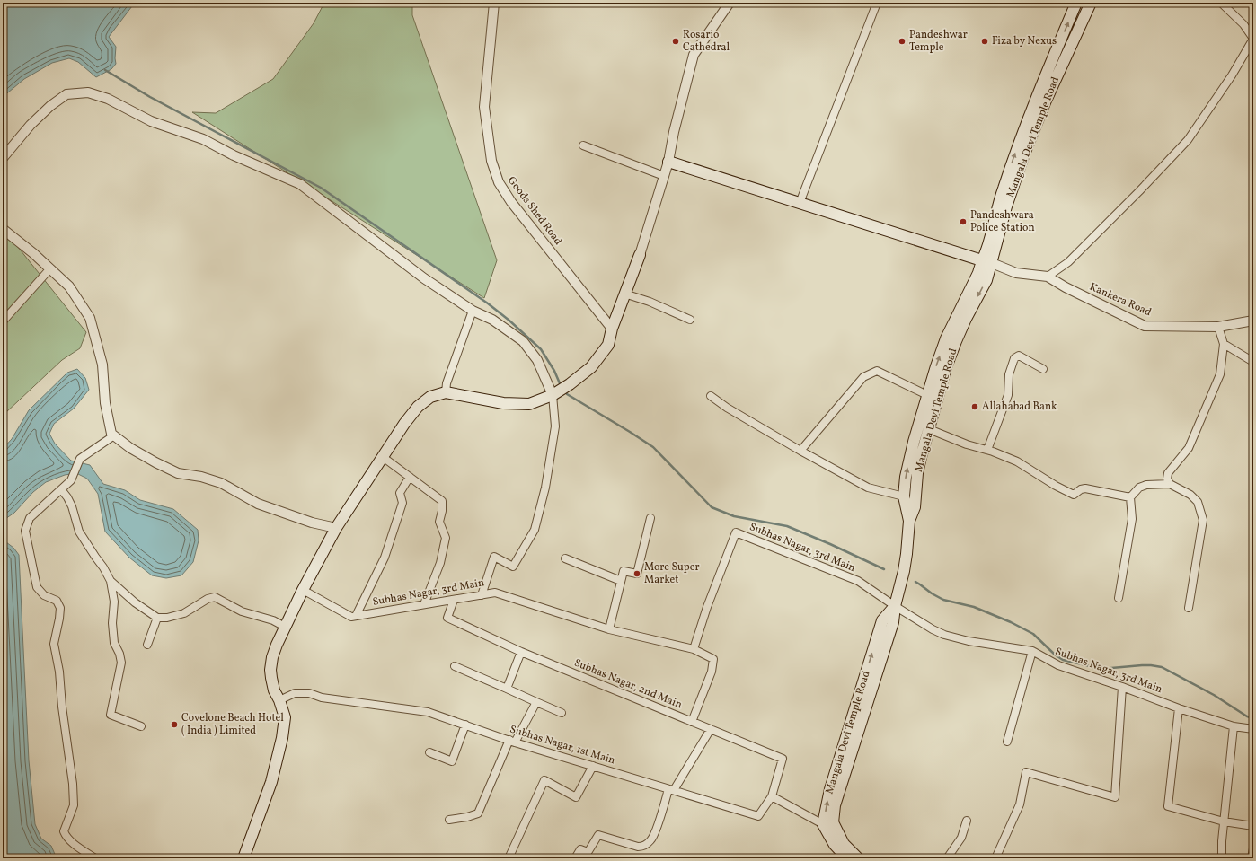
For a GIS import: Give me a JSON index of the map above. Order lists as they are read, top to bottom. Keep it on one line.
{"streets":{"main road":["Mangala Devi Temple Road"],"street":["Goods Shed Road","Kankera Road","Subhas Nagar, 3rd Main","Subhas Nagar, 2nd Main","Subhas Nagar, 1st Main"]},"crossings":[["Mangala Devi Temple Road","Subhas Nagar, 3rd Main"],["Subhas Nagar, 3rd Main","Subhas Nagar, 2nd Main"],["Subhas Nagar, 2nd Main","Subhas Nagar, 1st Main"]],"places":["Rosario Cathedral","Pandeshwar Temple","Fiza by Nexus","Pandeshwara Police Station","Allahabad Bank","More Super Market","Covelone Beach Hotel ( India ) Limited"]}
